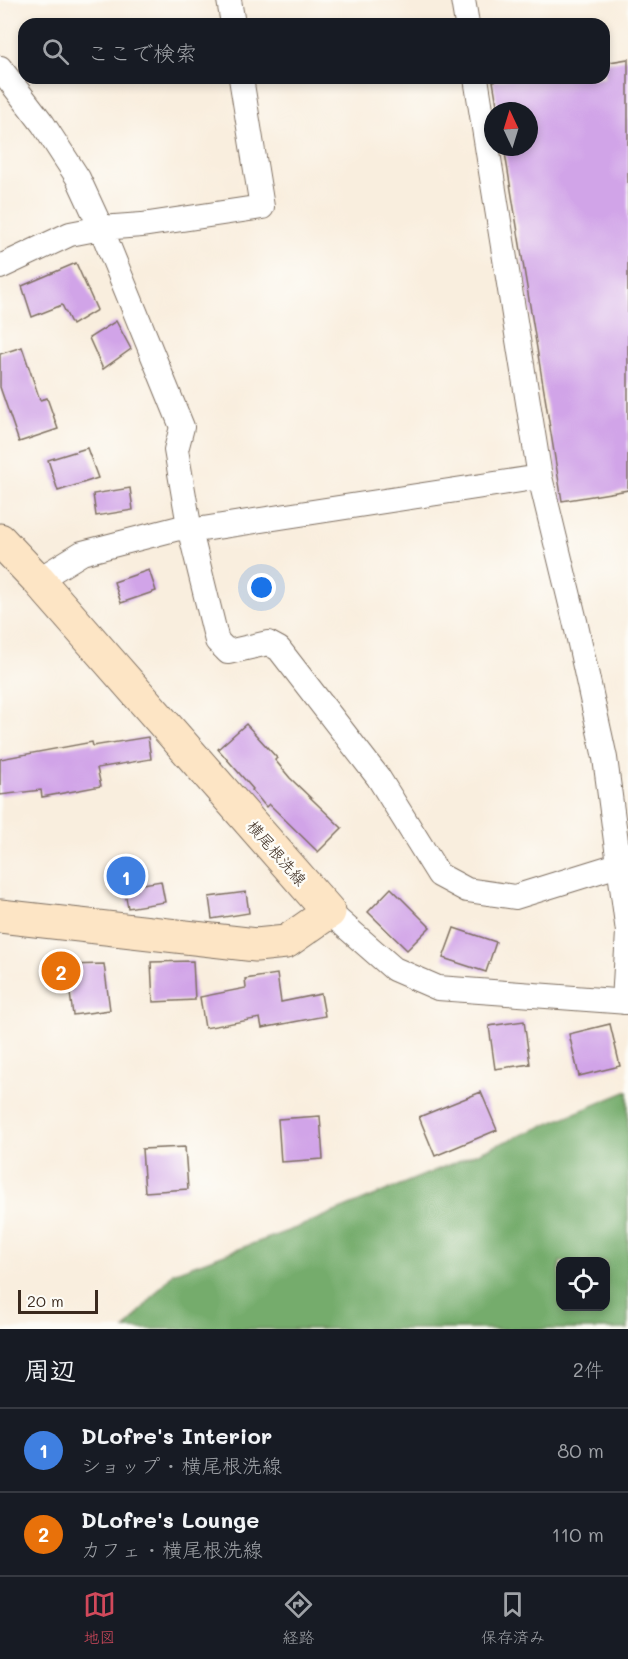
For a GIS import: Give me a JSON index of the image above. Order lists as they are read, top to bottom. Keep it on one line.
{"streets":{"main road":["横尾根洗線"]},"scale_bar":"20 m","north":"top","page":{"search":"ここで検索","pins":["1","2"],"scale":"20 m","heading":["周辺","2件"],"list":[{"mark":"1","name":"DLofre's Interior","note":"ショップ · 横尾根洗線","value":"80 m"},{"mark":"2","name":"DLofre's Lounge","note":"カフェ · 横尾根洗線","value":"110 m"}],"nav":["地図","経路","保存済み"]}}
